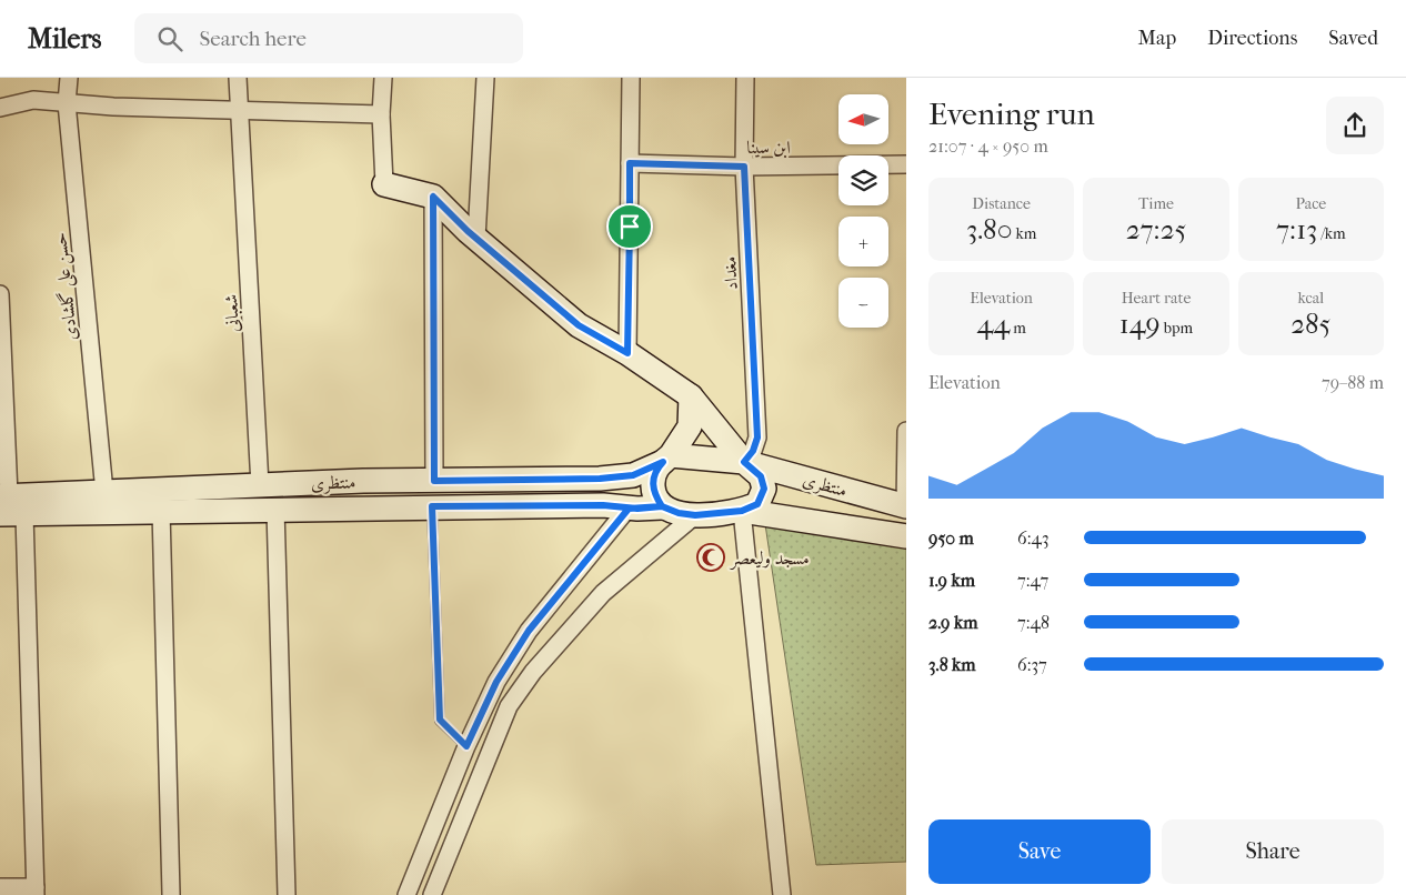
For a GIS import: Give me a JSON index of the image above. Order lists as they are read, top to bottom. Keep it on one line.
{"streets":{"street":["ابن سینا","مغداد","حسن علی گلشادی","شعبانی","منتظری"]},"crossings":[["ابن سینا","مغداد"],["مغداد","منتظری"],["حسن علی گلشادی","منتظری"],["شعبانی","منتظری"]],"places":{"mosque":["مسجد ولیعصر"]},"north":"left","page":{"header":"Milers","search":"Search here","nav":["Map","Directions","Saved"],"heading":["Evening run","21:07 · 4 × 950 m"],"map_buttons":["+","−"],"stats":[["Distance","3.80 km"],["Time","27:25"],["Pace","7:13 /km"],["Elevation","44 m"],["Heart rate","149 bpm"],["kcal","285"]],"chart":["Elevation","79–88 m"],"list":[{"name":"950 m","note":"6:43"},{"name":"1.9 km","note":"7:47"},{"name":"2.9 km","note":"7:48"},{"name":"3.8 km","note":"6:37"}],"buttons":["Save","Share"]}}
